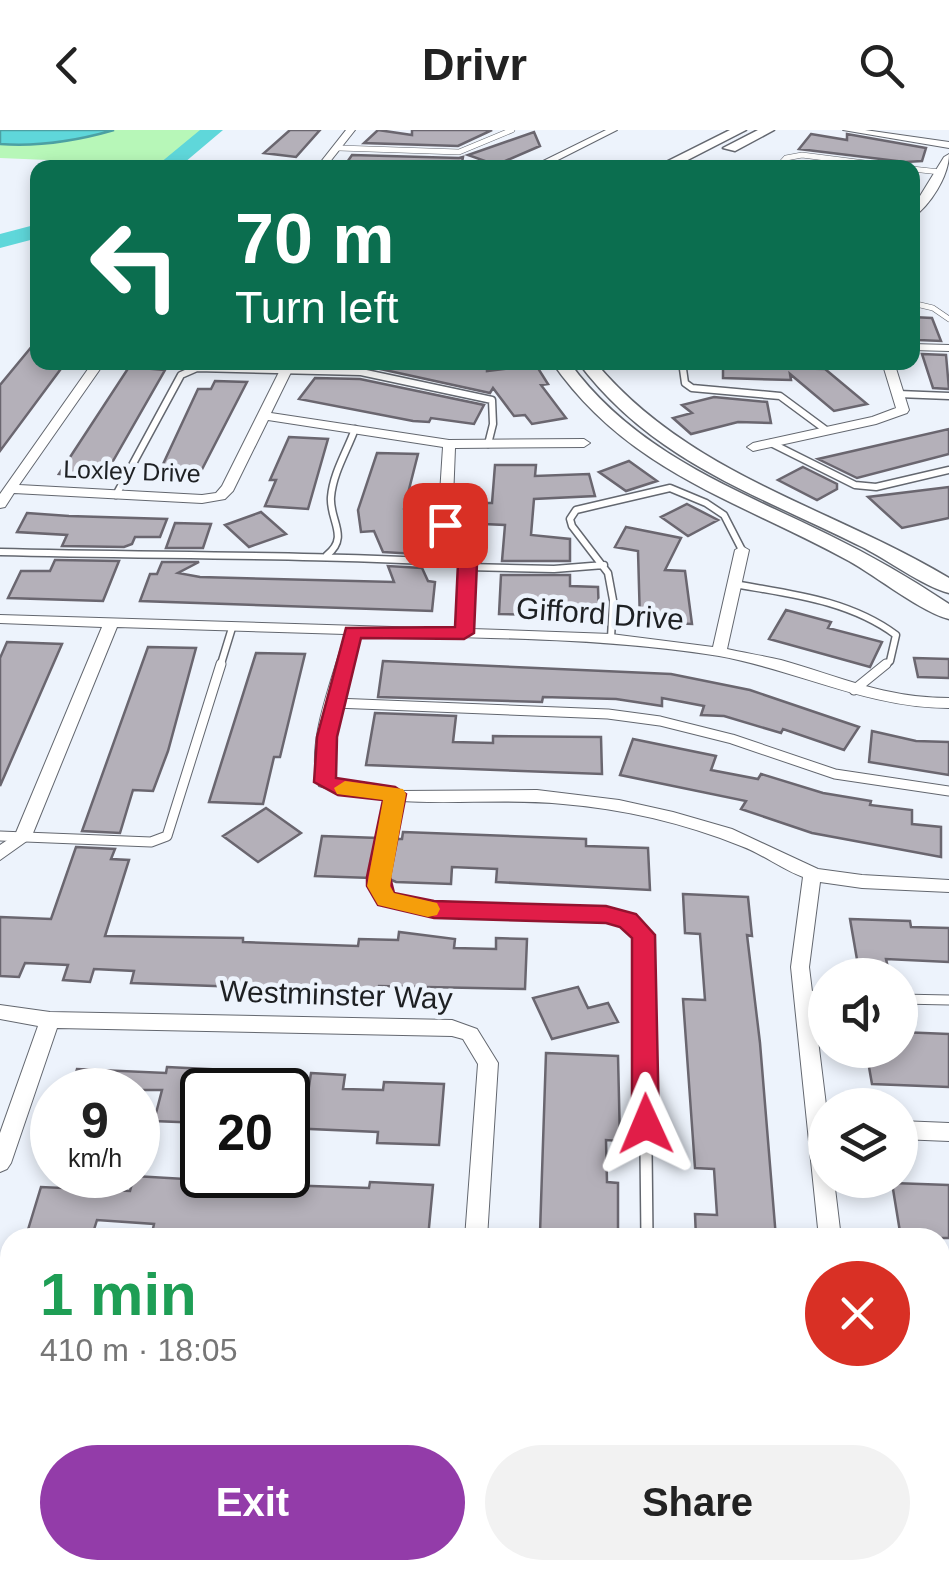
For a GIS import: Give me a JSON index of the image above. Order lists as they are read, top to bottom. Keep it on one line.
{"streets":{"street":["Loxley Drive","Gifford Drive","Westminster Way"]},"page":{"header":"Drivr","turn":["70 m","Turn left"],"speed":"9 km/h","limit":"20","heading":["1 min","410 m · 18:05"],"buttons":["Exit","Share"]}}
